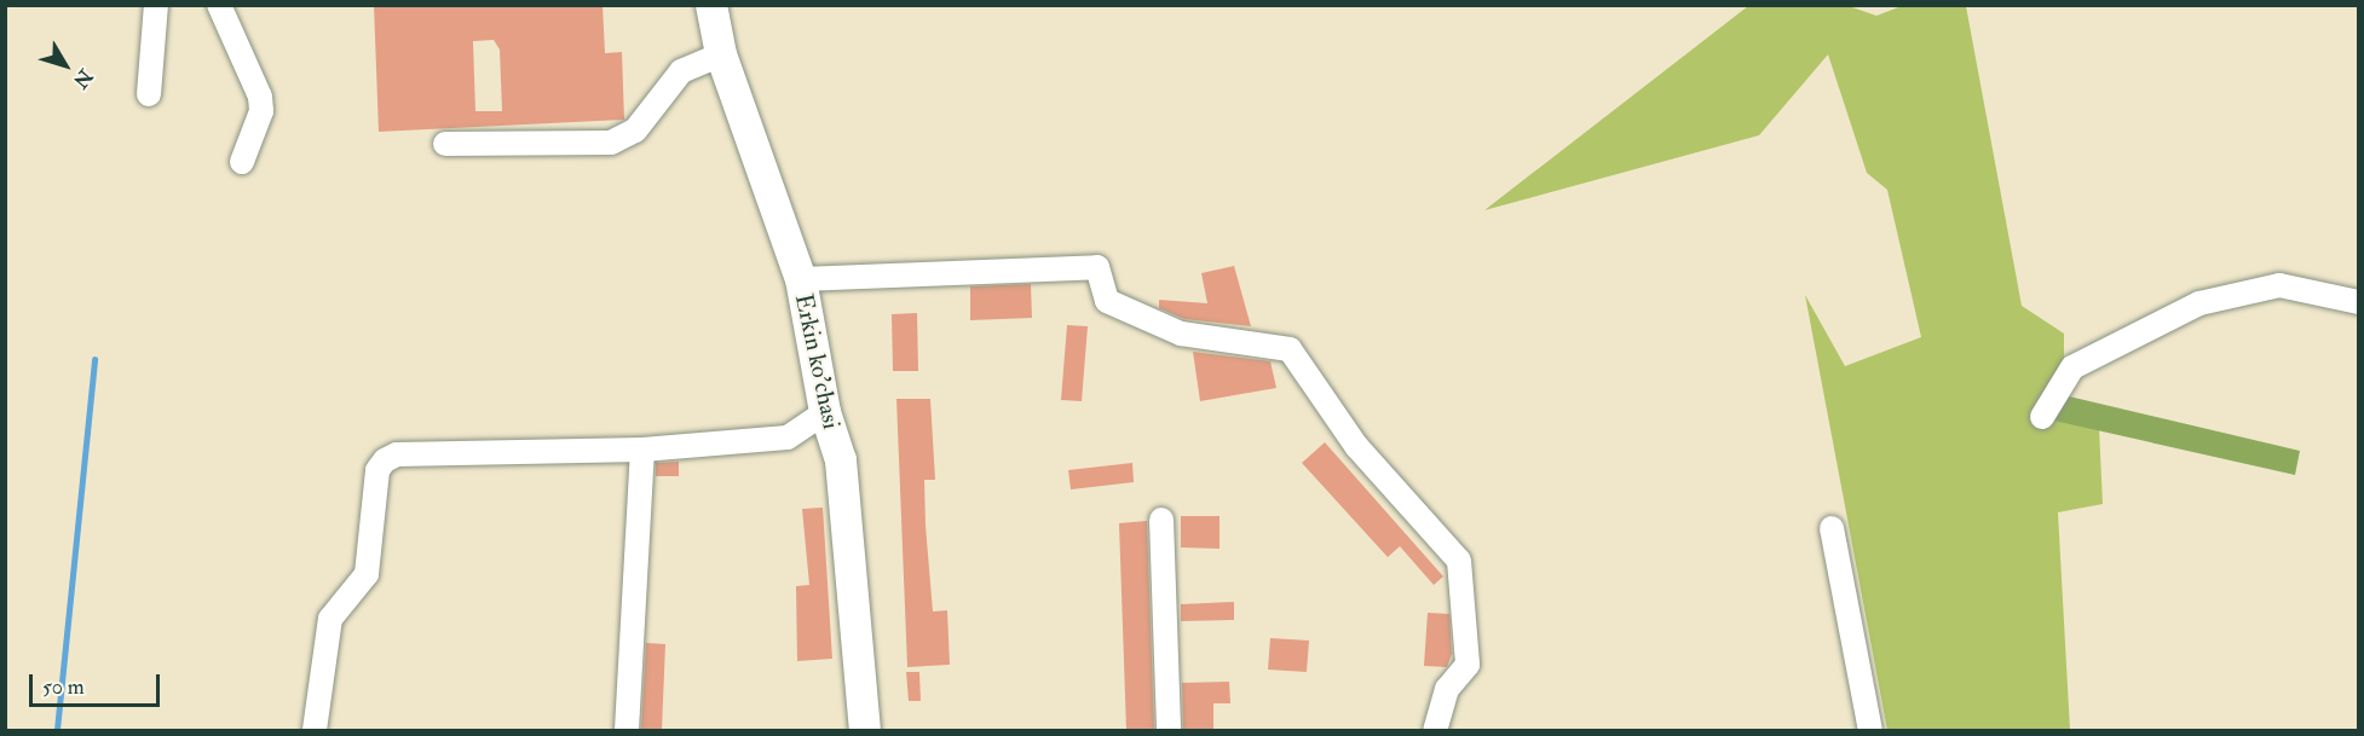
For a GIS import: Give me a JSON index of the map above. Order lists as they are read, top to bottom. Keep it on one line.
{"streets":{"main road":["Erkin ko'chasi"]},"scale_bar":"50 m","north":"bottom right"}
